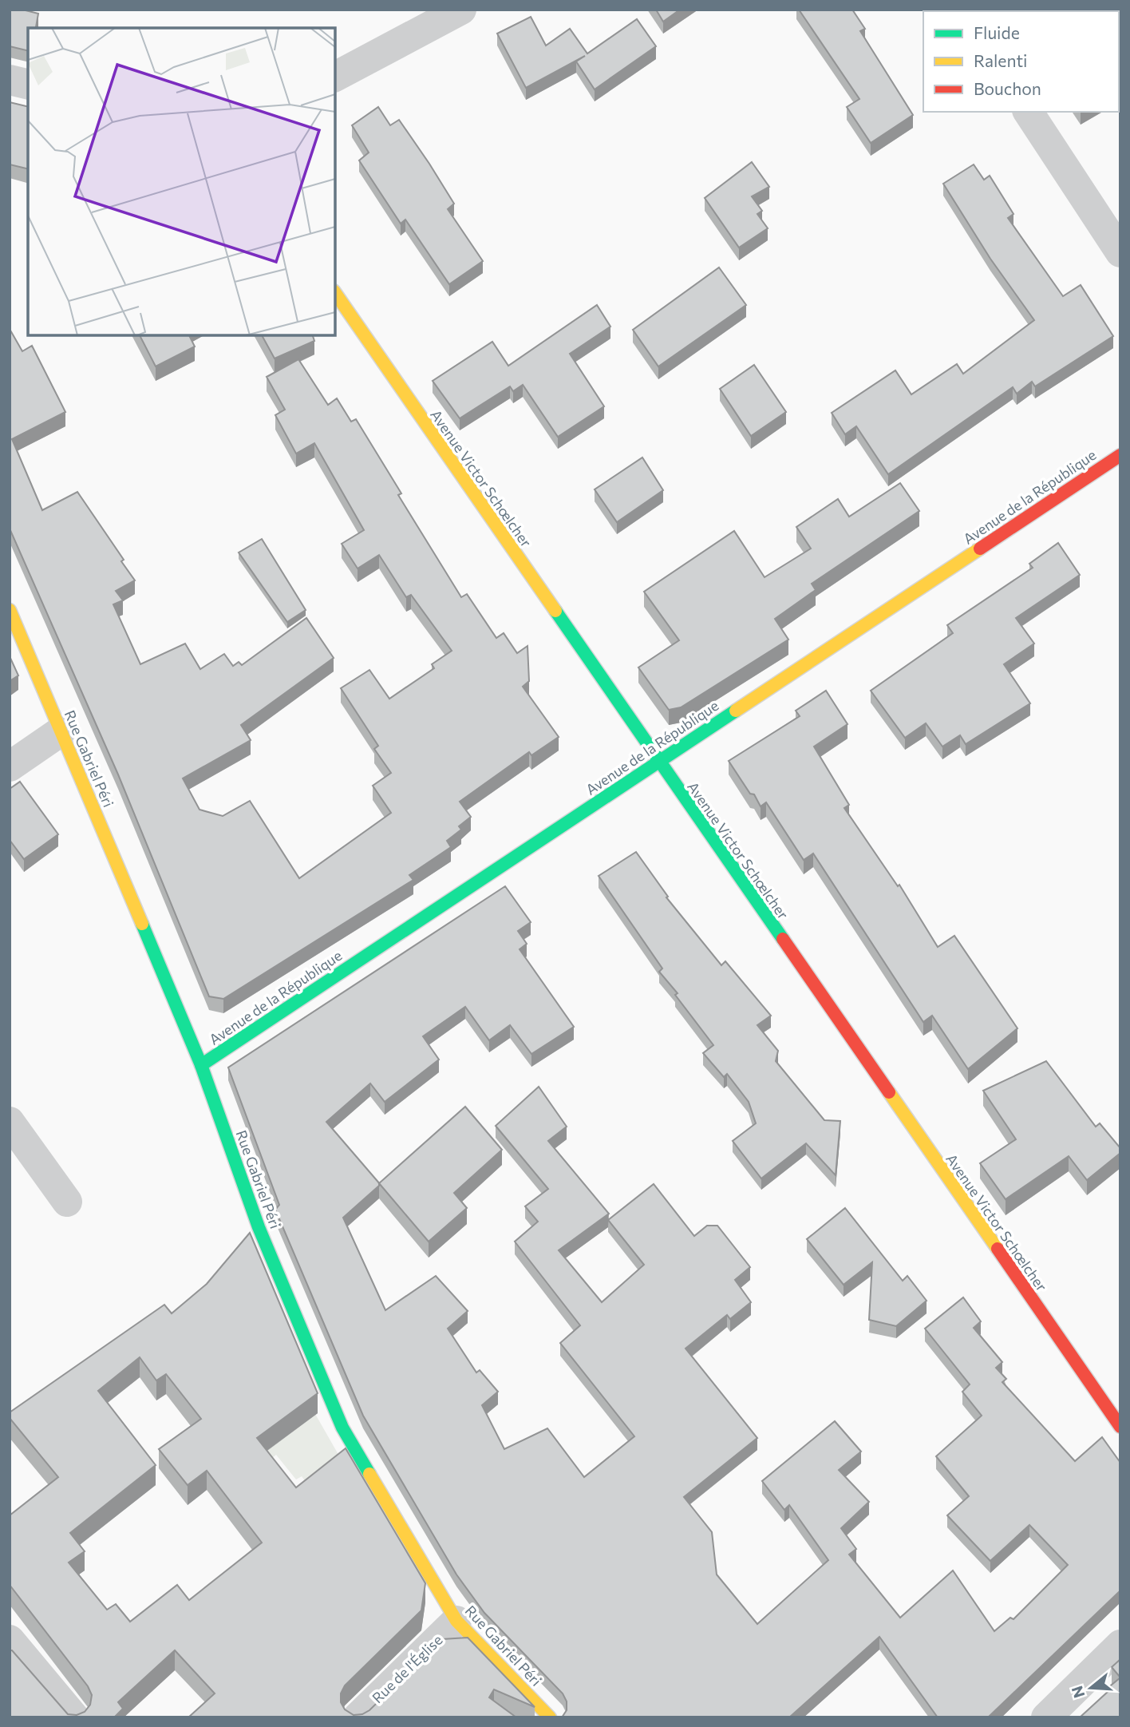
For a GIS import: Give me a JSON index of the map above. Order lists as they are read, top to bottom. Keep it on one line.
{"streets":{"street":["Avenue Victor Schœlcher","Avenue de la République","Rue Gabriel Péri","Rue de l'Église"]},"crossings":[["Avenue Victor Schœlcher","Avenue de la République"],["Avenue de la République","Rue Gabriel Péri"],["Rue Gabriel Péri","Rue de l'Église"]],"legend":["Fluide","Ralenti","Bouchon"],"north":"left"}
